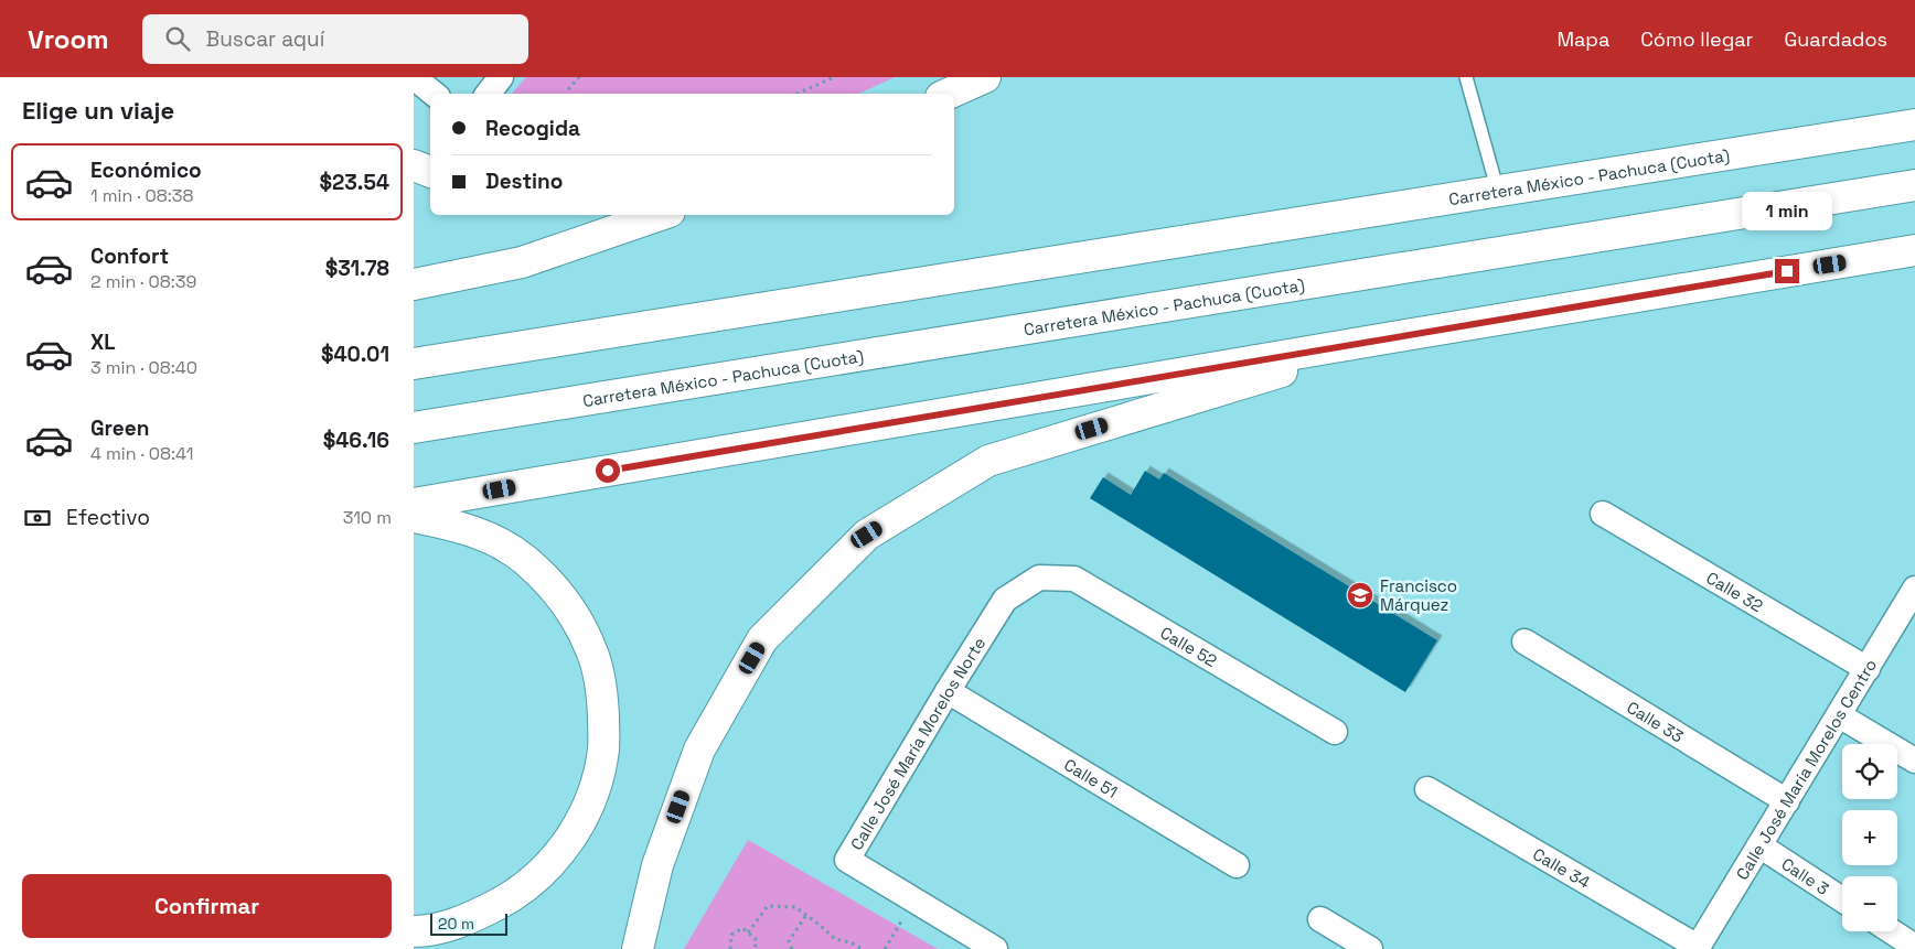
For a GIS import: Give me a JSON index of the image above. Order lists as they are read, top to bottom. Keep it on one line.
{"streets":{"highway":["Carretera México - Pachuca (Cuota)"],"street":["Calle 32","Calle 52","Calle 33","Calle José María Morelos Norte","Calle José María Morelos Centro","Calle 51","Calle 34","Calle 3"]},"crossings":[["Calle 32","Calle José María Morelos Centro"],["Calle 52","Calle José María Morelos Norte"],["Calle 33","Calle José María Morelos Centro"],["Calle José María Morelos Norte","Calle 51"],["Calle José María Morelos Centro","Calle 34"],["Calle José María Morelos Centro","Calle 3"]],"places":{"school or university":["Francisco Márquez"]},"scale_bar":"20 m","page":{"header":"Vroom","search":"Buscar aquí","nav":["Mapa","Cómo llegar","Guardados"],"heading":"Elige un viaje","banner":["Recogida","Destino"],"list":[{"name":"Económico","note":"1 min · 08:38","value":"$23.54"},{"name":"Confort","note":"2 min · 08:39","value":"$31.78"},{"name":"XL","note":"3 min · 08:40","value":"$40.01"},{"name":"Green","note":"4 min · 08:41","value":"$46.16"}],"bubble":"1 min","pay":["Efectivo","310 m"],"map_buttons":["+","−"],"buttons":"Confirmar","scale":"20 m"}}
